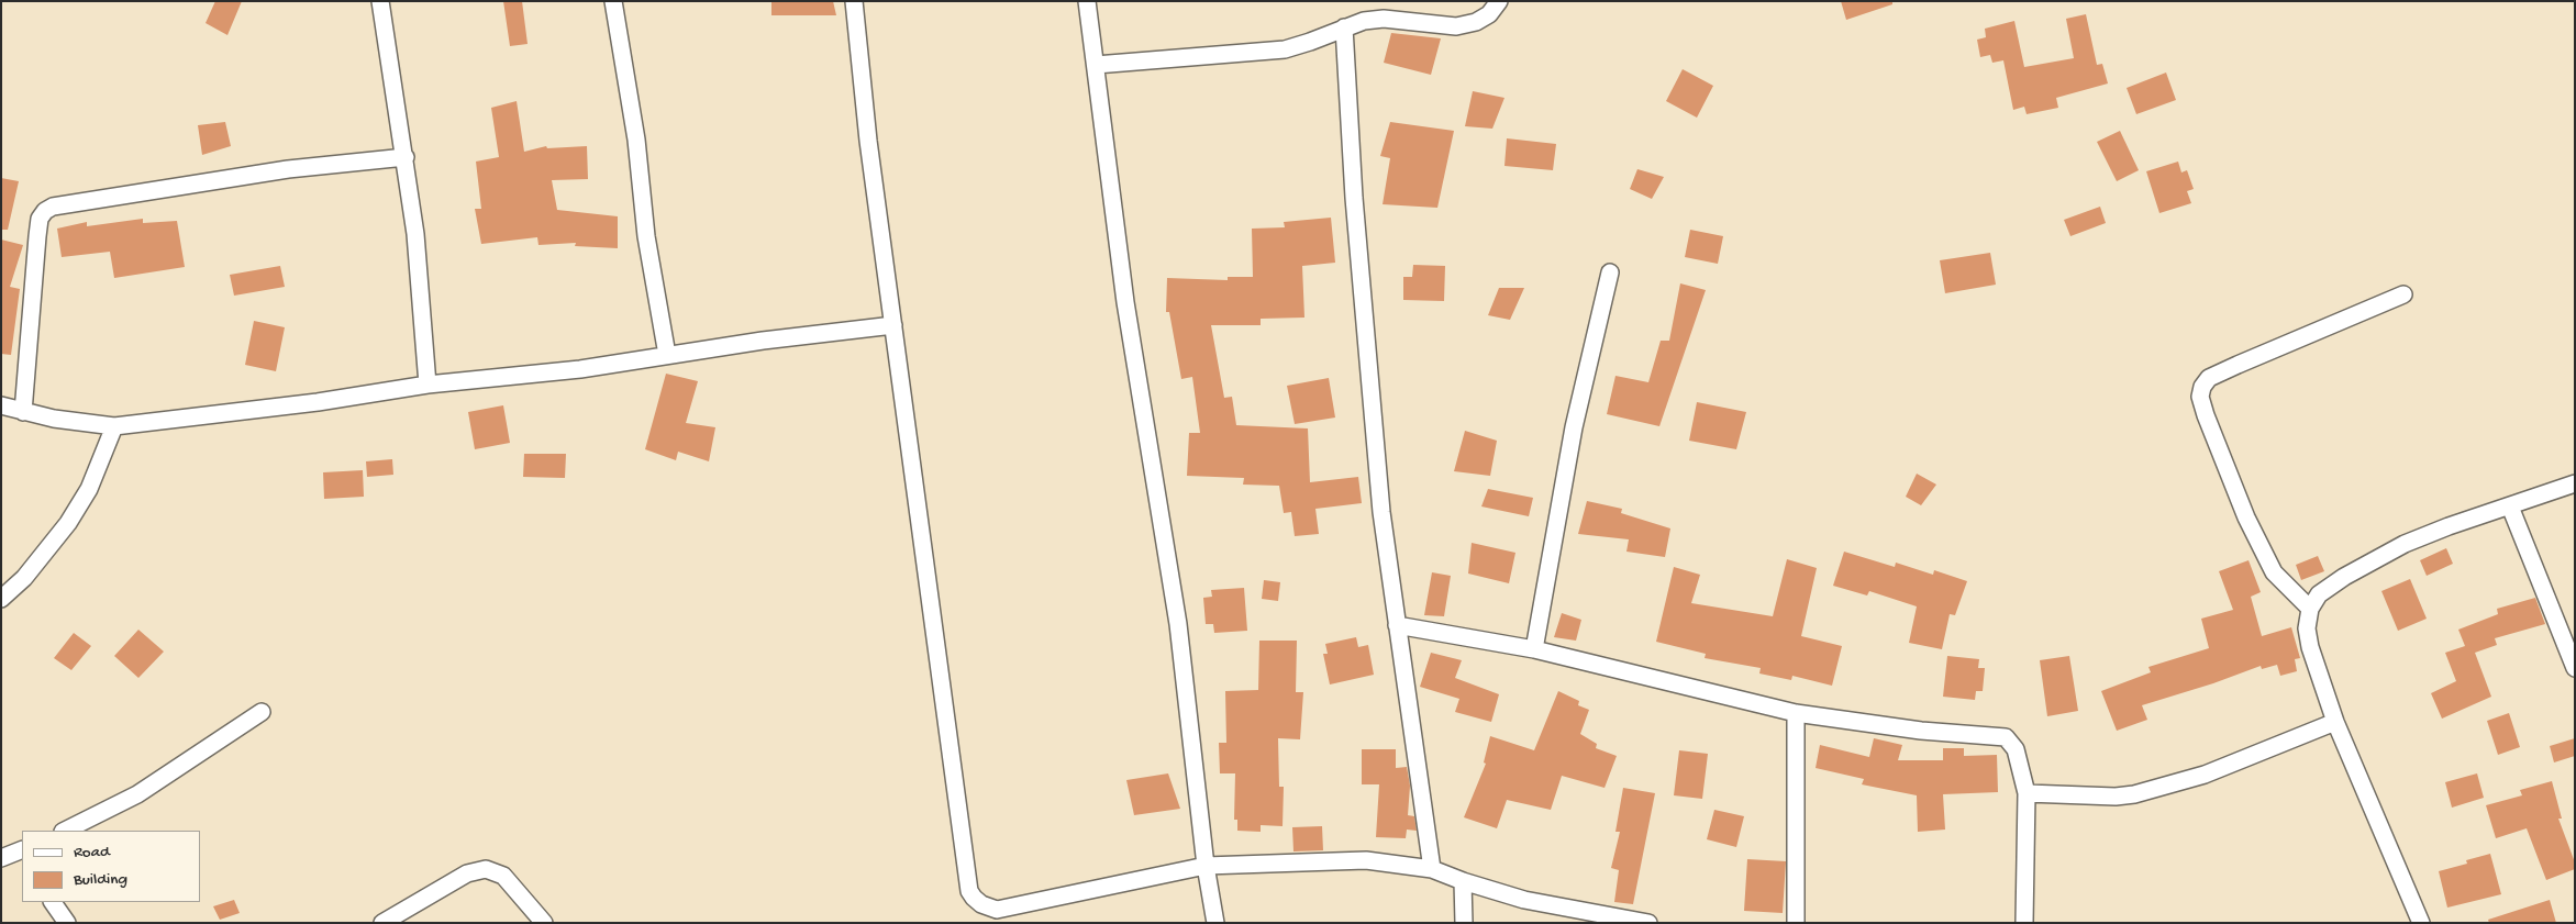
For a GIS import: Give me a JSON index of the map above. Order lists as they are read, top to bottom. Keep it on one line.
{"legend":["Road","Building"]}
